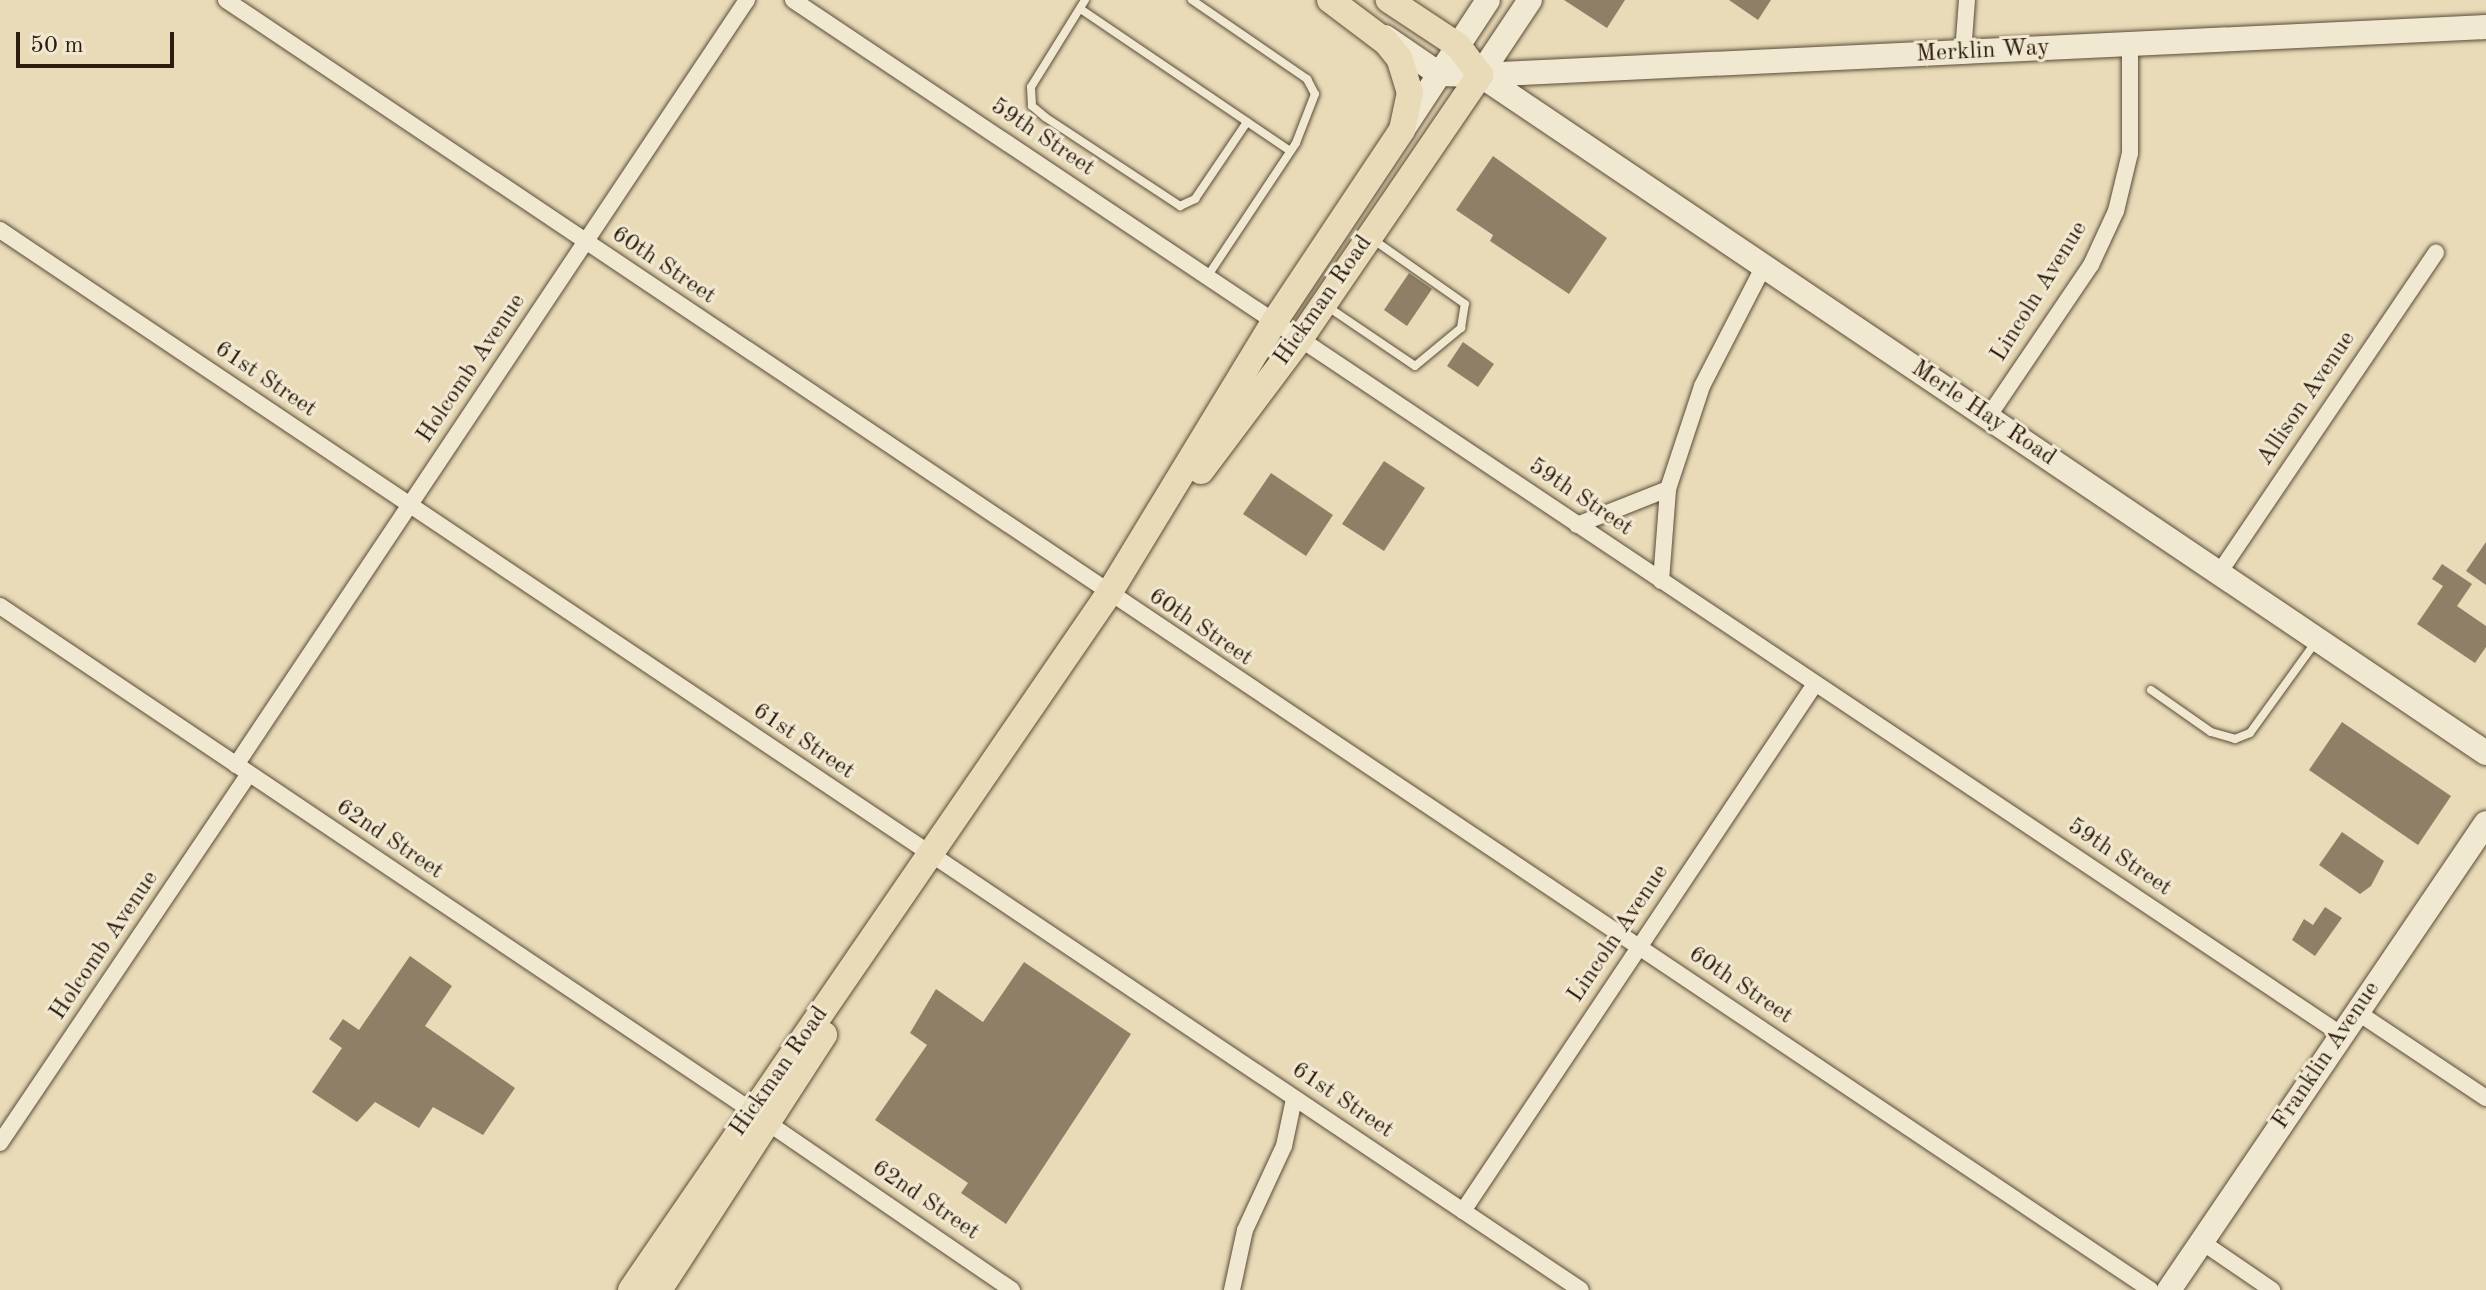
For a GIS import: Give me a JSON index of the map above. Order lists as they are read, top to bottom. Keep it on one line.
{"streets":{"main road":["Hickman Road","Merle Hay Road"],"street":["Merklin Way","59th Street","60th Street","Lincoln Avenue","Holcomb Avenue","61st Street","Allison Avenue","62nd Street","Franklin Avenue"]},"crossings":[["Merklin Way","Lincoln Avenue"],["Merklin Way","Hickman Road"],["Merklin Way","Merle Hay Road"],["59th Street","Lincoln Avenue"],["59th Street","Hickman Road"],["59th Street","Franklin Avenue"],["60th Street","Lincoln Avenue"],["60th Street","Hickman Road"],["60th Street","Holcomb Avenue"],["Lincoln Avenue","61st Street"],["Lincoln Avenue","Merle Hay Road"],["Hickman Road","61st Street"],["Hickman Road","Merle Hay Road"],["Hickman Road","62nd Street"],["Holcomb Avenue","61st Street"],["Holcomb Avenue","62nd Street"],["Allison Avenue","Merle Hay Road"]],"scale_bar":"50 m"}
